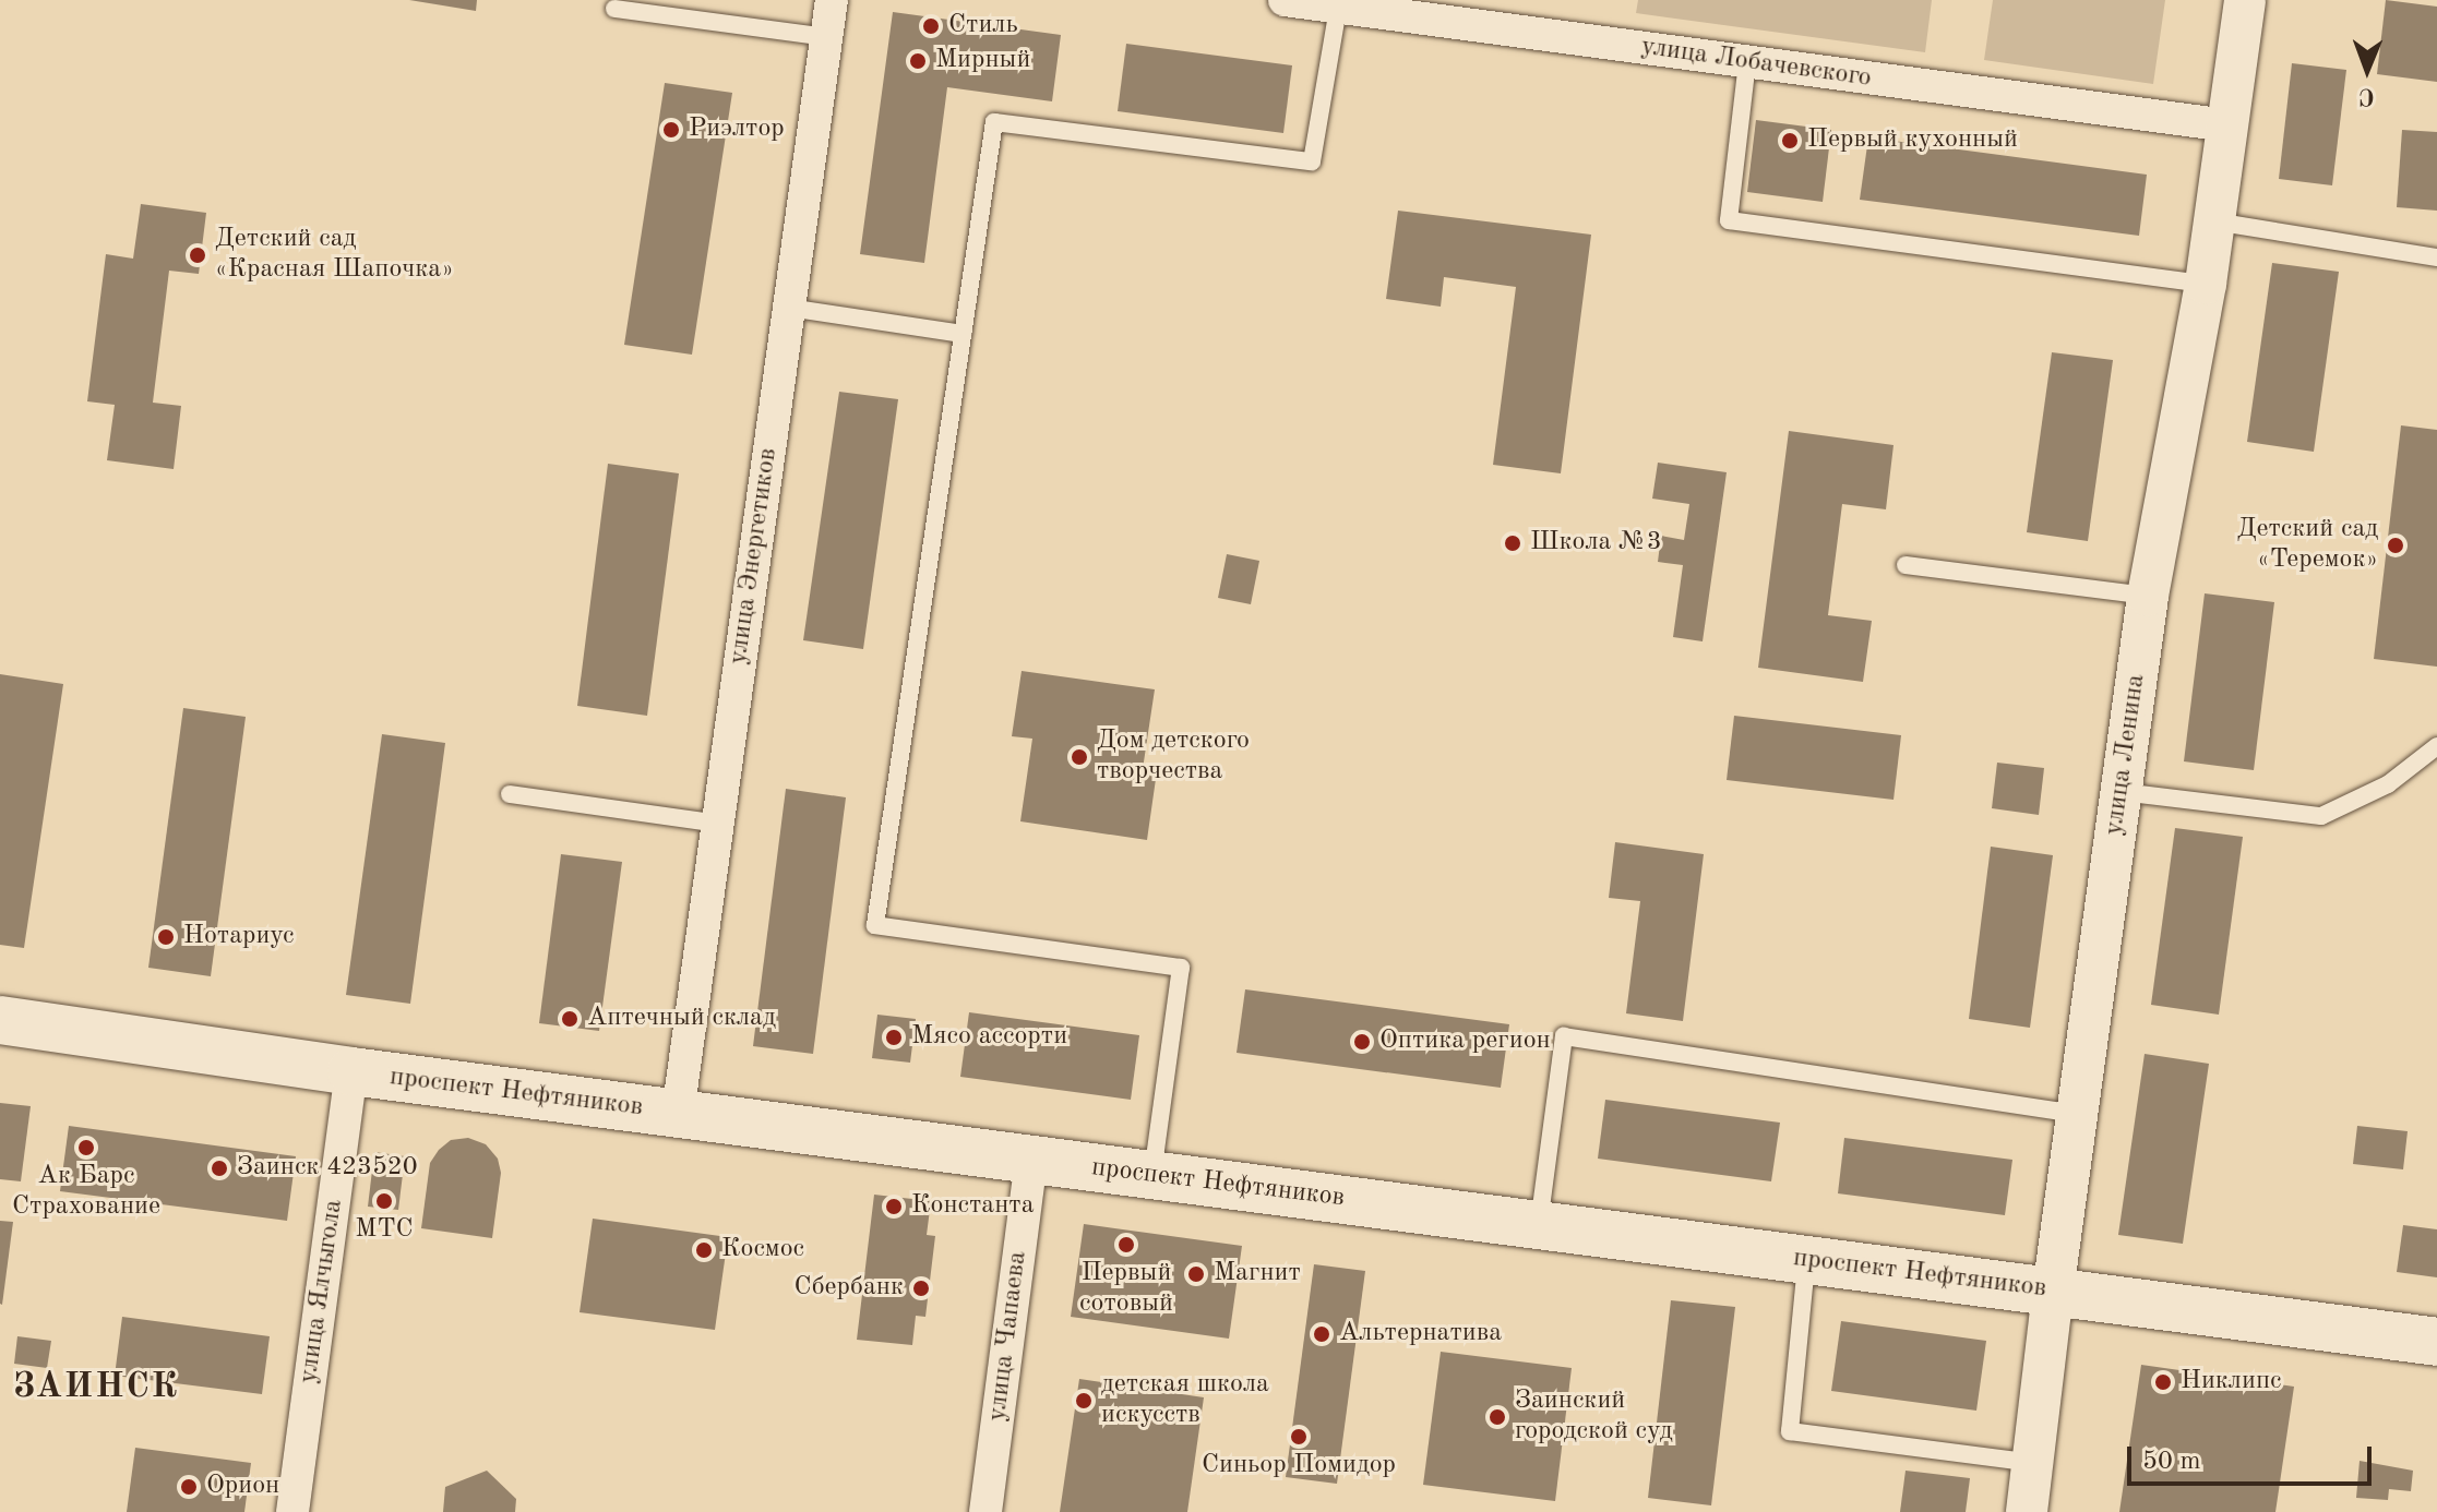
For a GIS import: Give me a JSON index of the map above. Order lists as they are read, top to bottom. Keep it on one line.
{"streets":{"main road":["проспект Нефтяников"],"street":["улица Лобачевского","улица Энергетиков","улица Ленина","улица Ялчыгола","улица Чапаева"]},"crossings":[["улица Лобачевского","улица Ленина"],["улица Энергетиков","проспект Нефтяников"],["улица Ленина","проспект Нефтяников"],["проспект Нефтяников","улица Ялчыгола"],["проспект Нефтяников","улица Чапаева"]],"districts":["ЗАИНСК"],"places":["Стиль","Мирный","Риэлтор","Первый кухонный","Детский сад «Красная Шапочка»","Школа №3","Детский сад «Теремок»","Дом детского творчества","Нотариус","Аптечный склад","Мясо ассорти","Оптика регион","Ак Барс Страхование","Заинск 423520","МТС","Константа","Первый сотовый","Космос","Магнит","Сбербанк","Альтернатива","Никлипс","детская школа искусств","Заинский городской суд","Синьор Помидор","Орион"],"scale_bar":"50 m","north":"bottom"}
